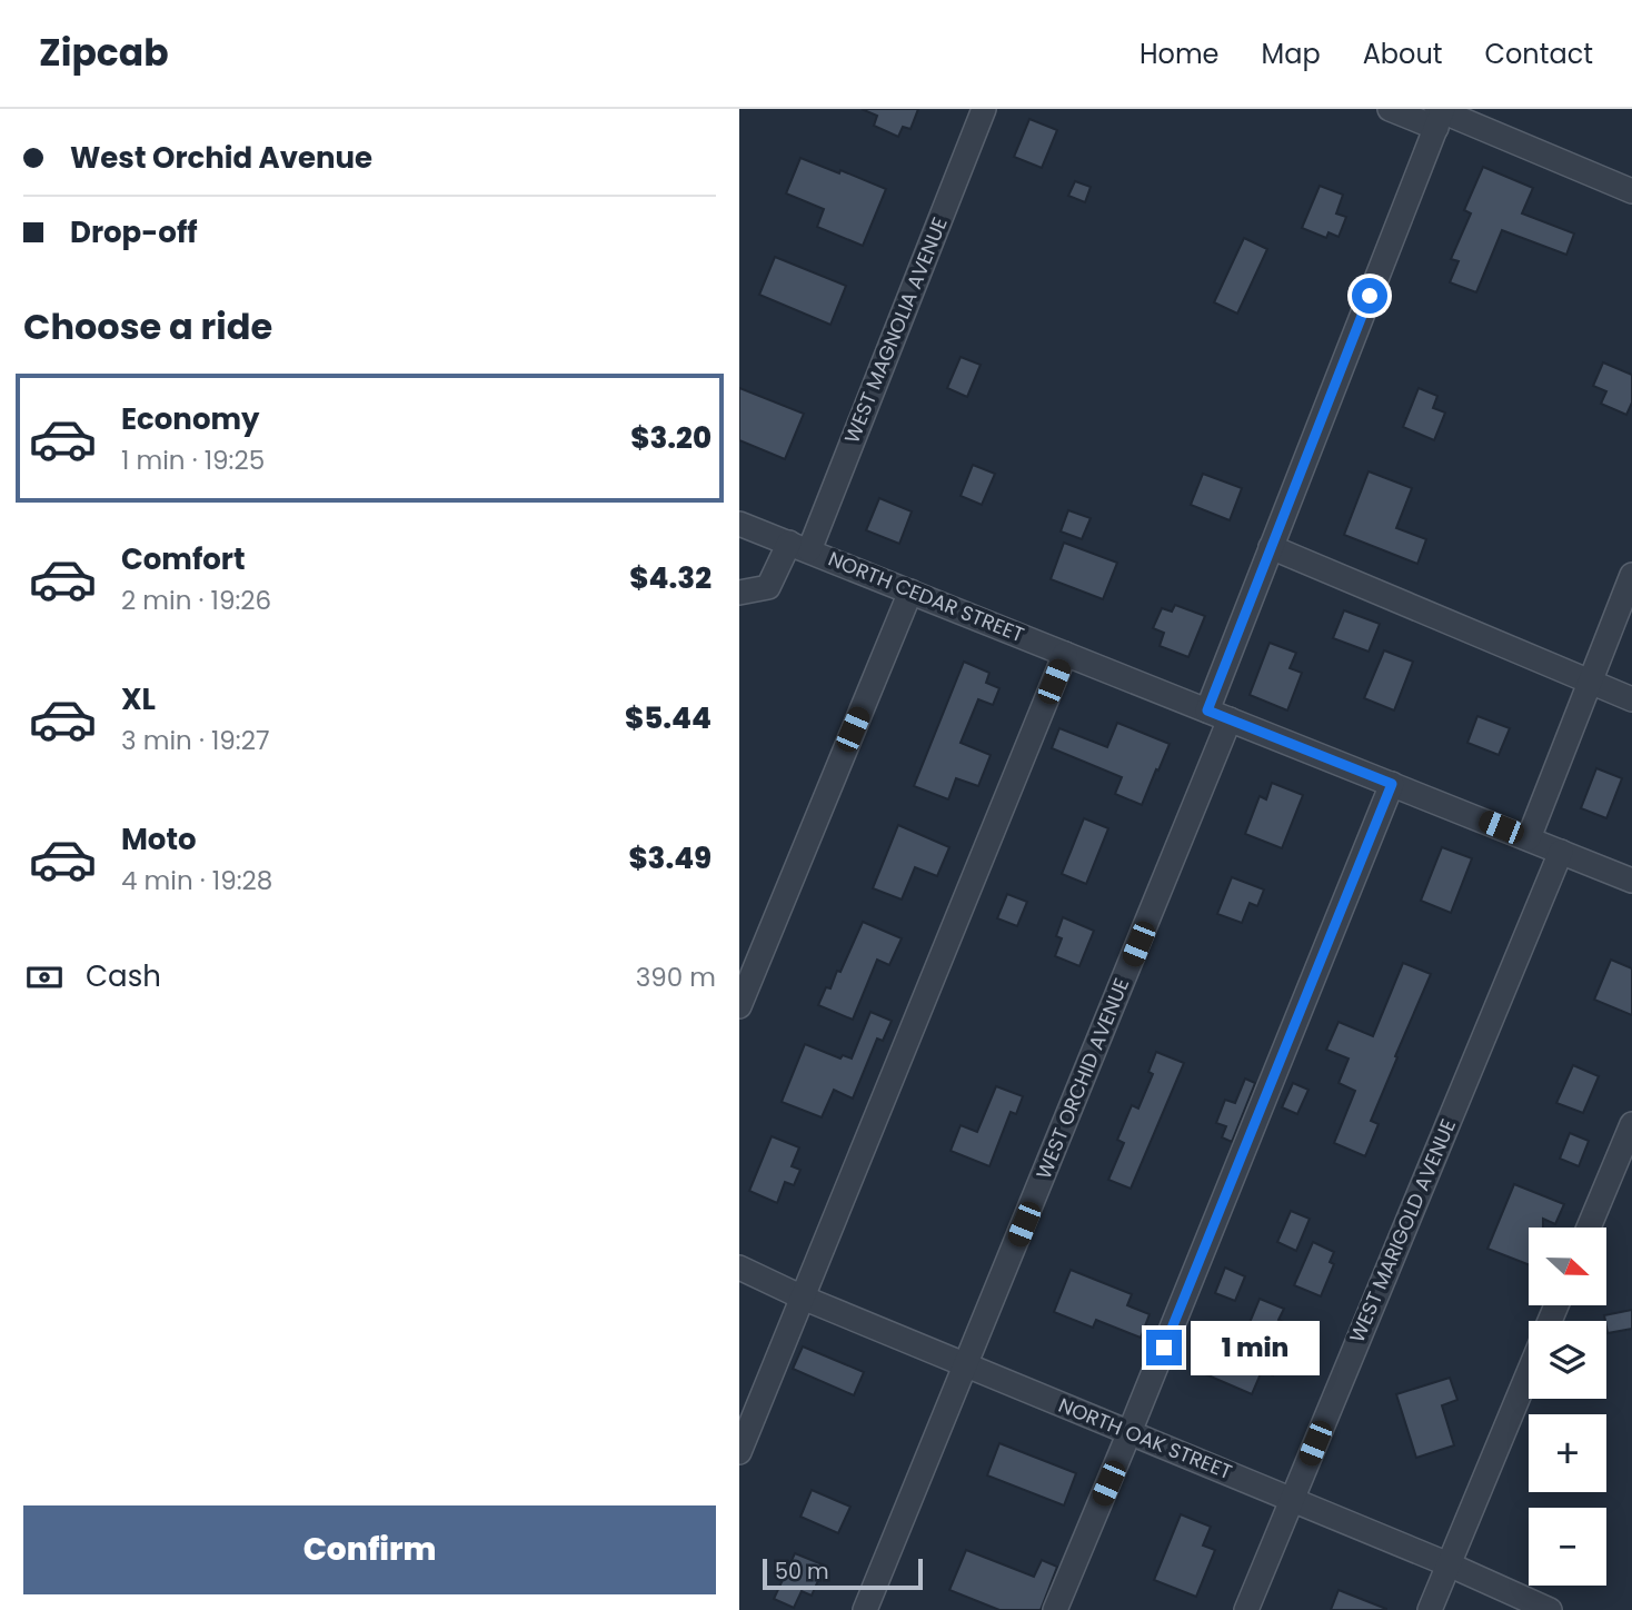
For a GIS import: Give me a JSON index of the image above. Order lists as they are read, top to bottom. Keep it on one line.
{"streets":{"street":["WEST MAGNOLIA AVENUE","NORTH CEDAR STREET","WEST ORCHID AVENUE","WEST MARIGOLD AVENUE","NORTH OAK STREET"]},"crossings":[["WEST MAGNOLIA AVENUE","NORTH CEDAR STREET"],["NORTH CEDAR STREET","WEST ORCHID AVENUE"],["NORTH CEDAR STREET","WEST MARIGOLD AVENUE"],["WEST ORCHID AVENUE","NORTH OAK STREET"],["WEST MARIGOLD AVENUE","NORTH OAK STREET"]],"scale_bar":"50 m","north":"right","page":{"header":"Zipcab","nav":["Home","Map","About","Contact"],"banner":["West Orchid Avenue","Drop-off"],"heading":"Choose a ride","list":[{"name":"Economy","note":"1 min · 19:25","value":"$3.20"},{"name":"Comfort","note":"2 min · 19:26","value":"$4.32"},{"name":"XL","note":"3 min · 19:27","value":"$5.44"},{"name":"Moto","note":"4 min · 19:28","value":"$3.49"}],"pay":["Cash","390 m"],"map_buttons":["+","−"],"bubble":"1 min","buttons":"Confirm","scale":"50 m"}}
